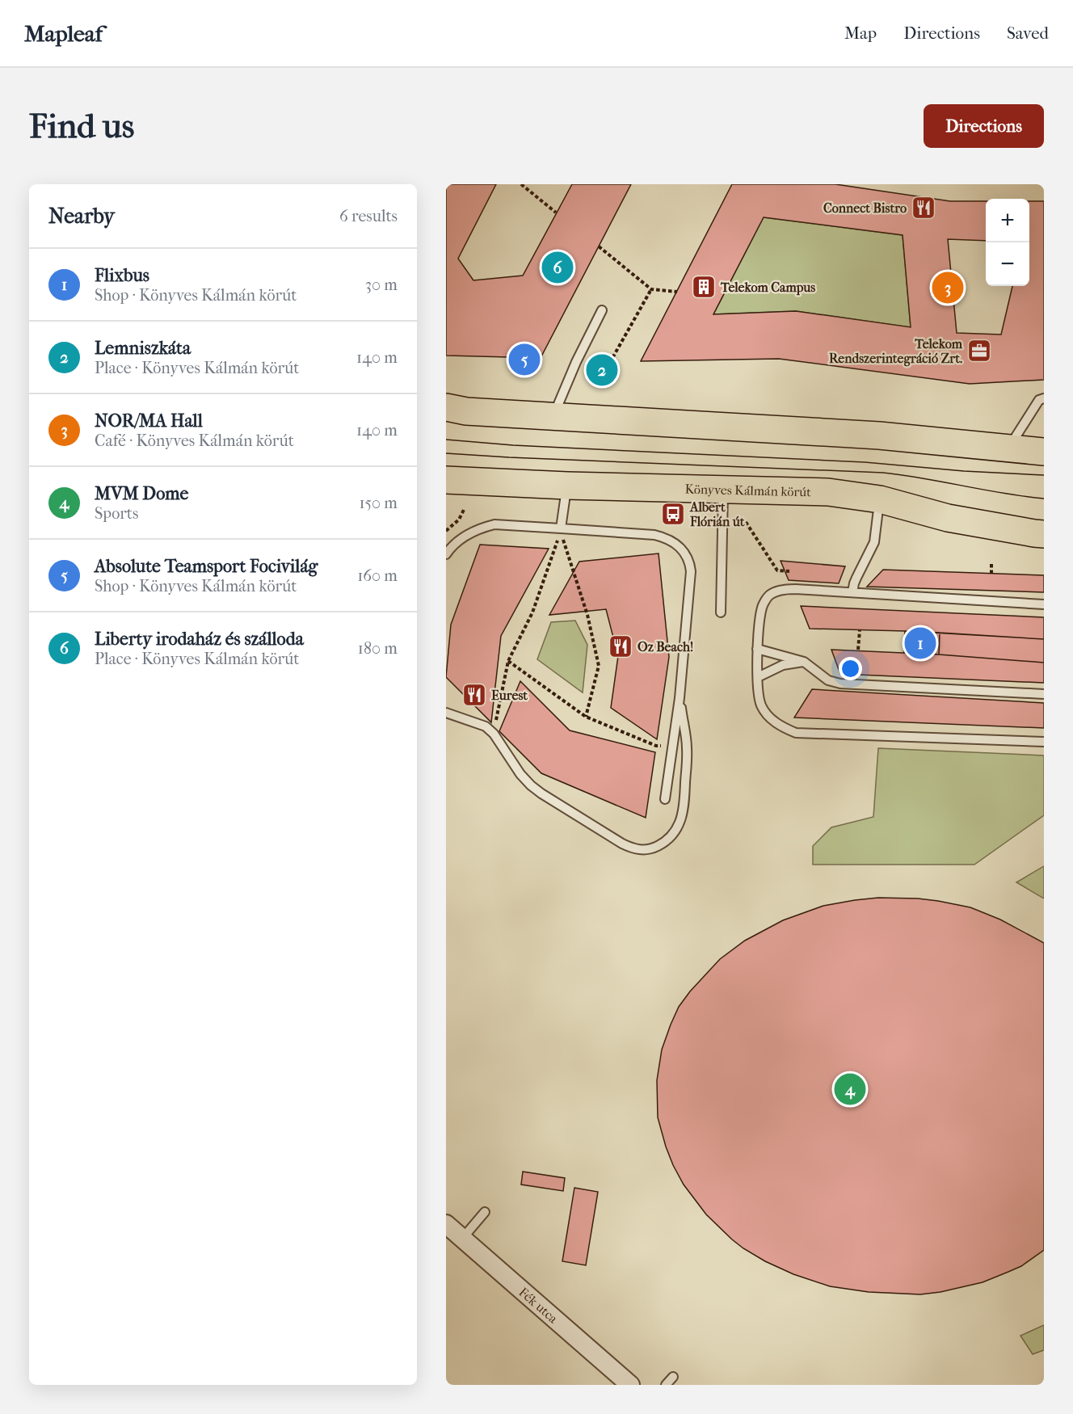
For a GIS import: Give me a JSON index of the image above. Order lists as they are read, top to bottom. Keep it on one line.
{"streets":{"main road":["Könyves Kálmán körút"],"street":["Fék utca"]},"places":{"restaurant":["Connect Bistro","Oz Beach!","Eurest"],"building":["Telekom Campus"],"office":["Telekom Rendszerintegráció Zrt."],"bus stop":["Albert Flórián út"]},"page":{"header":"Mapleaf","nav":["Map","Directions","Saved"],"buttons":"Directions","title":"Find us","heading":["Nearby","6 results"],"map_buttons":["+","−"],"list":[{"mark":"1","name":"Flixbus","note":"Shop · Könyves Kálmán körút","value":"30 m"},{"mark":"2","name":"Lemniszkáta","note":"Place · Könyves Kálmán körút","value":"140 m"},{"mark":"3","name":"NOR/MA Hall","note":"Café · Könyves Kálmán körút","value":"140 m"},{"mark":"4","name":"MVM Dome","note":"Sports","value":"150 m"},{"mark":"5","name":"Absolute Teamsport Focivilág","note":"Shop · Könyves Kálmán körút","value":"160 m"},{"mark":"6","name":"Liberty irodaház és szálloda","note":"Place · Könyves Kálmán körút","value":"180 m"}],"pins":["6","3","5","2","1","4"]}}
